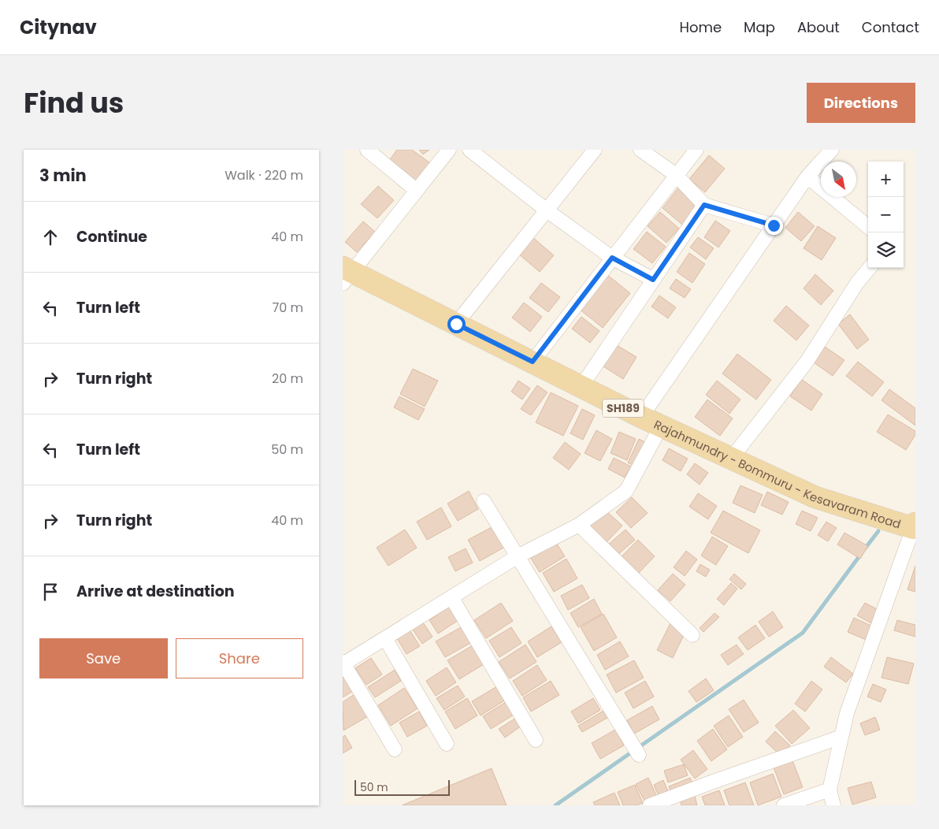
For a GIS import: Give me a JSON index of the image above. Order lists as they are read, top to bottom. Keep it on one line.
{"streets":{"main road":["SH189","Rajahmundry - Bommuru - Kesavaram Road"]},"scale_bar":"50 m","north":"bottom right","page":{"header":"Citynav","nav":["Home","Map","About","Contact"],"title":"Find us","buttons":["Directions",["Save","Share"]],"heading":["3 min","Walk · 220 m"],"map_buttons":["+","−"],"list":[["Continue","40 m"],["Turn left","70 m"],["Turn right","20 m"],["Turn left","50 m"],["Turn right","40 m"],"Arrive at destination"],"scale":"50 m"}}
